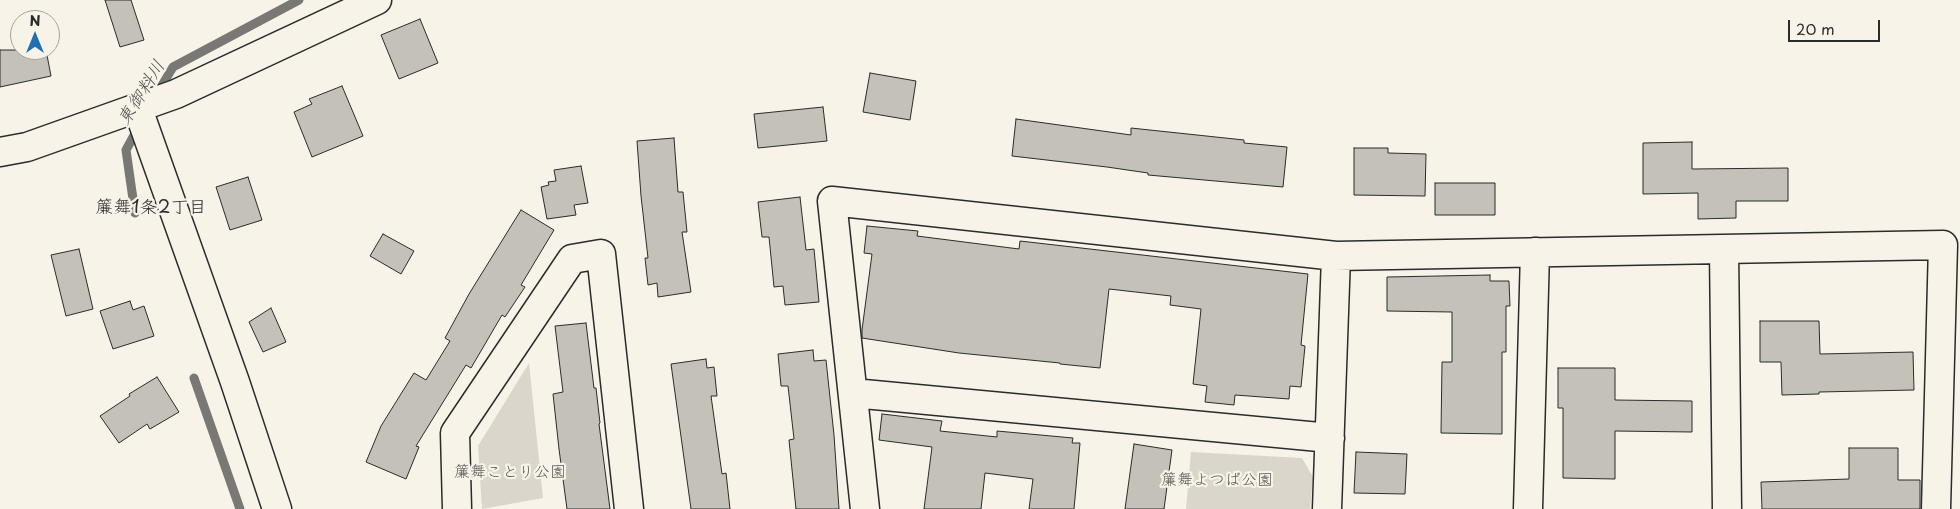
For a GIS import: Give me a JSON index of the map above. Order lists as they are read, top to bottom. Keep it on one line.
{"districts":["簾舞1条2丁目"],"water":["東御料川"],"parks":["簾舞ことり公園","簾舞よつば公園"],"scale_bar":"20 m","north":"top"}
